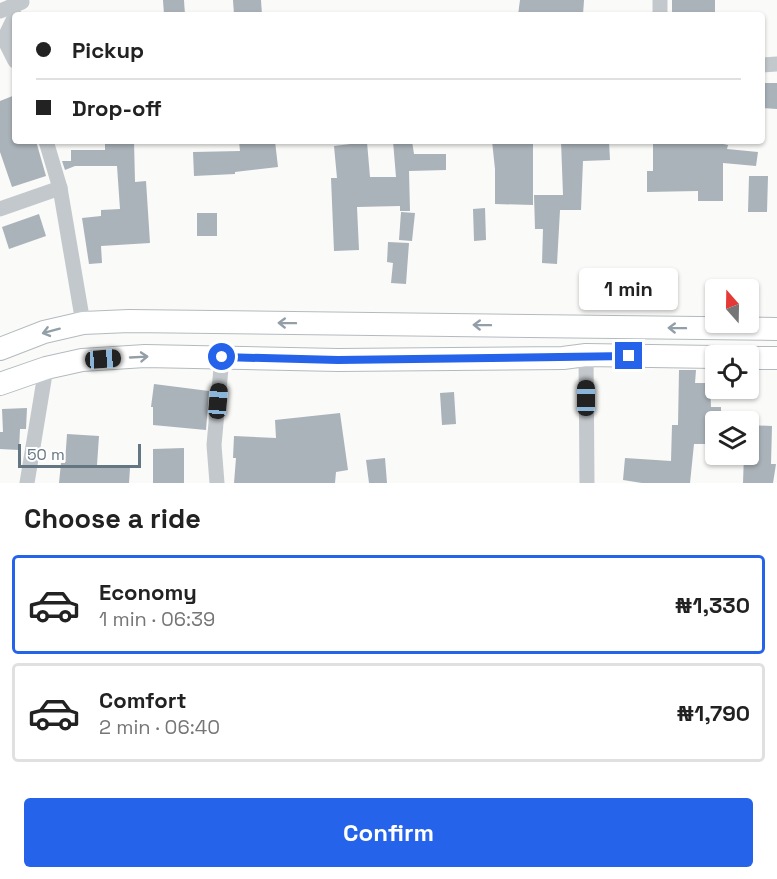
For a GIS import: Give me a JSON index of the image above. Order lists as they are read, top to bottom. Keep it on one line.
{"scale_bar":"50 m","north":"top","page":{"banner":["Pickup","Drop-off"],"bubble":"1 min","scale":"50 m","heading":"Choose a ride","list":[{"name":"Economy","note":"1 min · 06:39","value":"₦1,330"},{"name":"Comfort","note":"2 min · 06:40","value":"₦1,790"}],"buttons":"Confirm"}}
